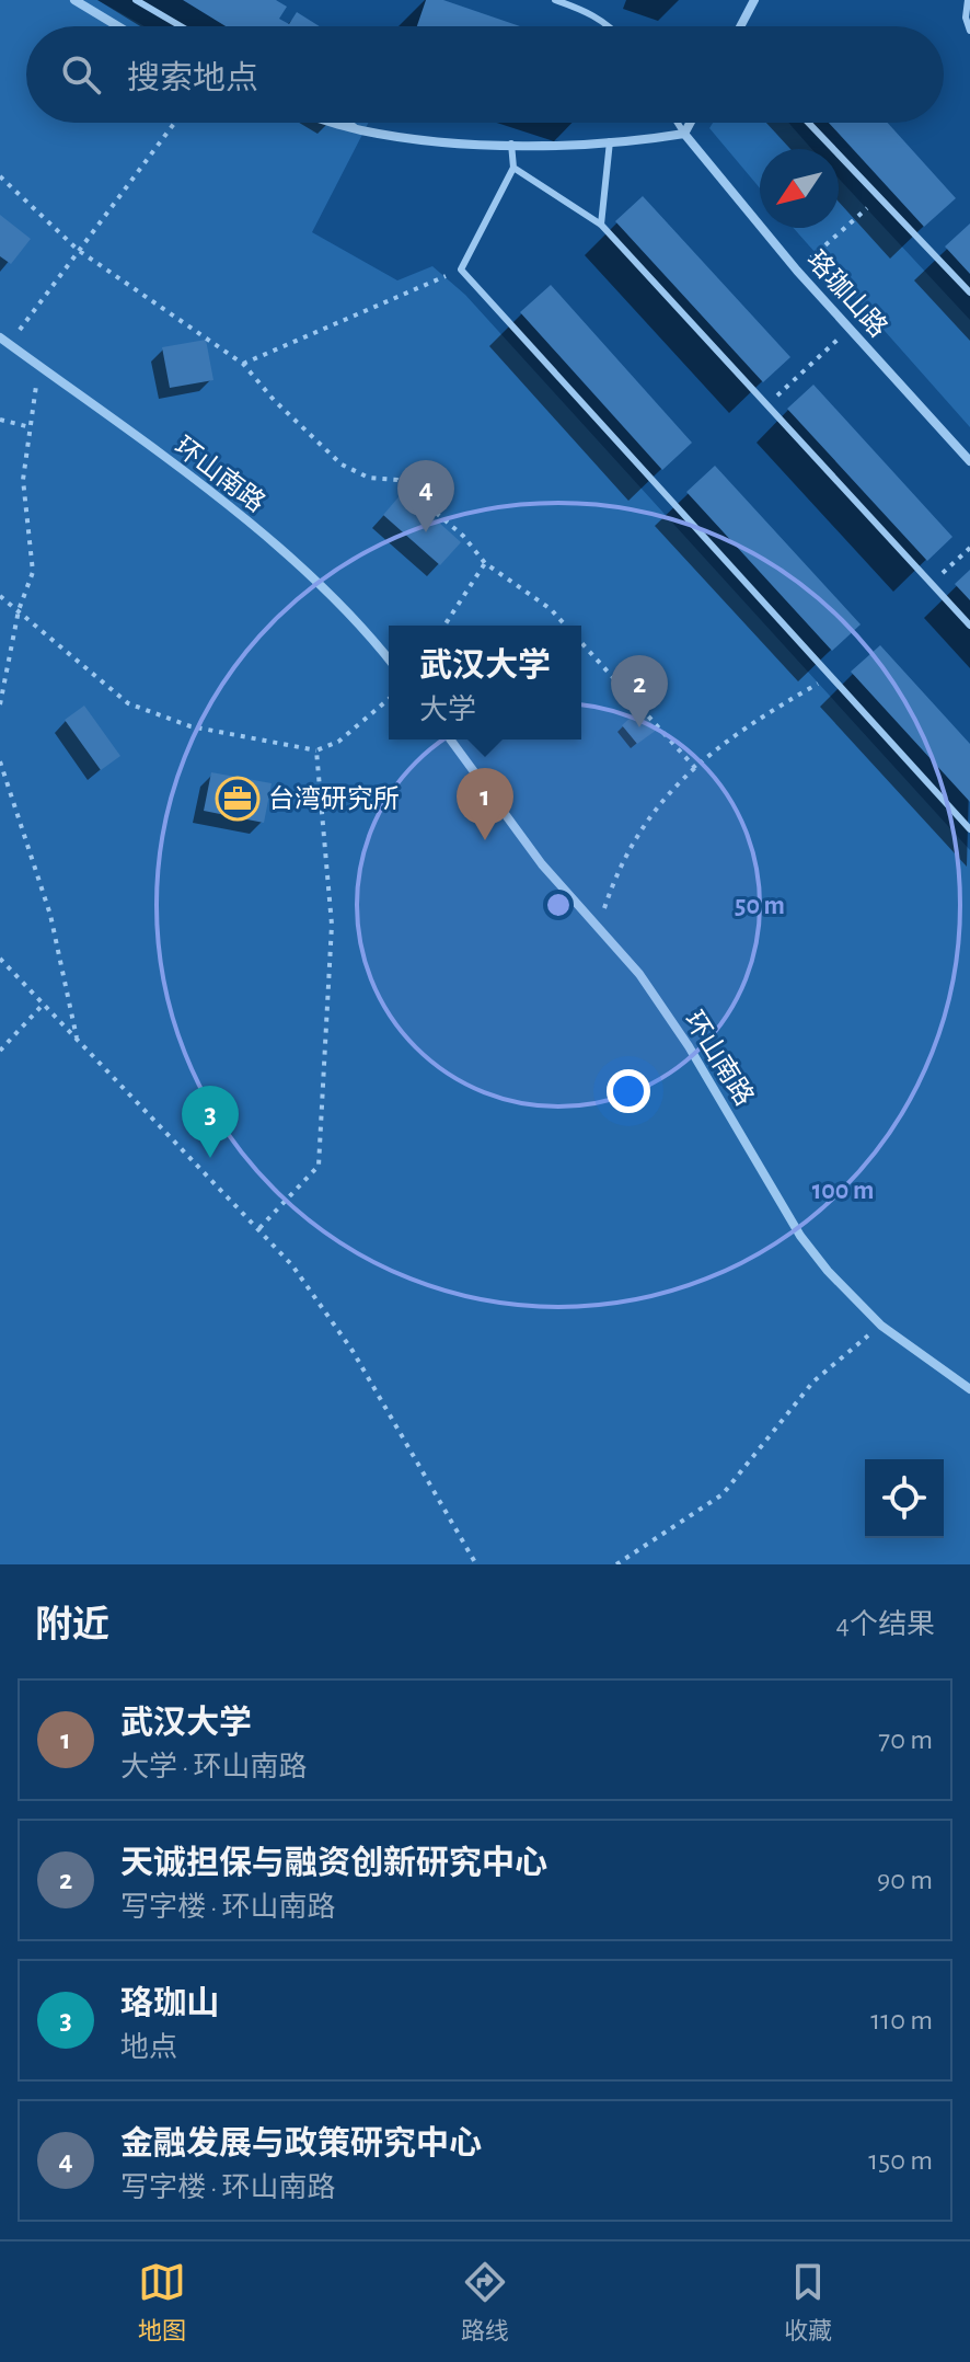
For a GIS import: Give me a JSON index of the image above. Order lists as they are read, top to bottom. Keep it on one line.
{"streets":{"street":["珞珈山路","环山南路"]},"places":{"office":["台湾研究所"]},"north":"bottom left","page":{"search":"搜索地点","pins":["4","2","1","3"],"popup":["武汉大学","大学"],"heading":["附近","4个结果"],"list":[{"mark":"1","name":"武汉大学","note":"大学 · 环山南路","value":"70 m"},{"mark":"2","name":"天诚担保与融资创新研究中心","note":"写字楼 · 环山南路","value":"90 m"},{"mark":"3","name":"珞珈山","note":"地点","value":"110 m"},{"mark":"4","name":"金融发展与政策研究中心","note":"写字楼 · 环山南路","value":"150 m"}],"nav":["地图","路线","收藏"]},"rings":["50 m","100 m"]}
